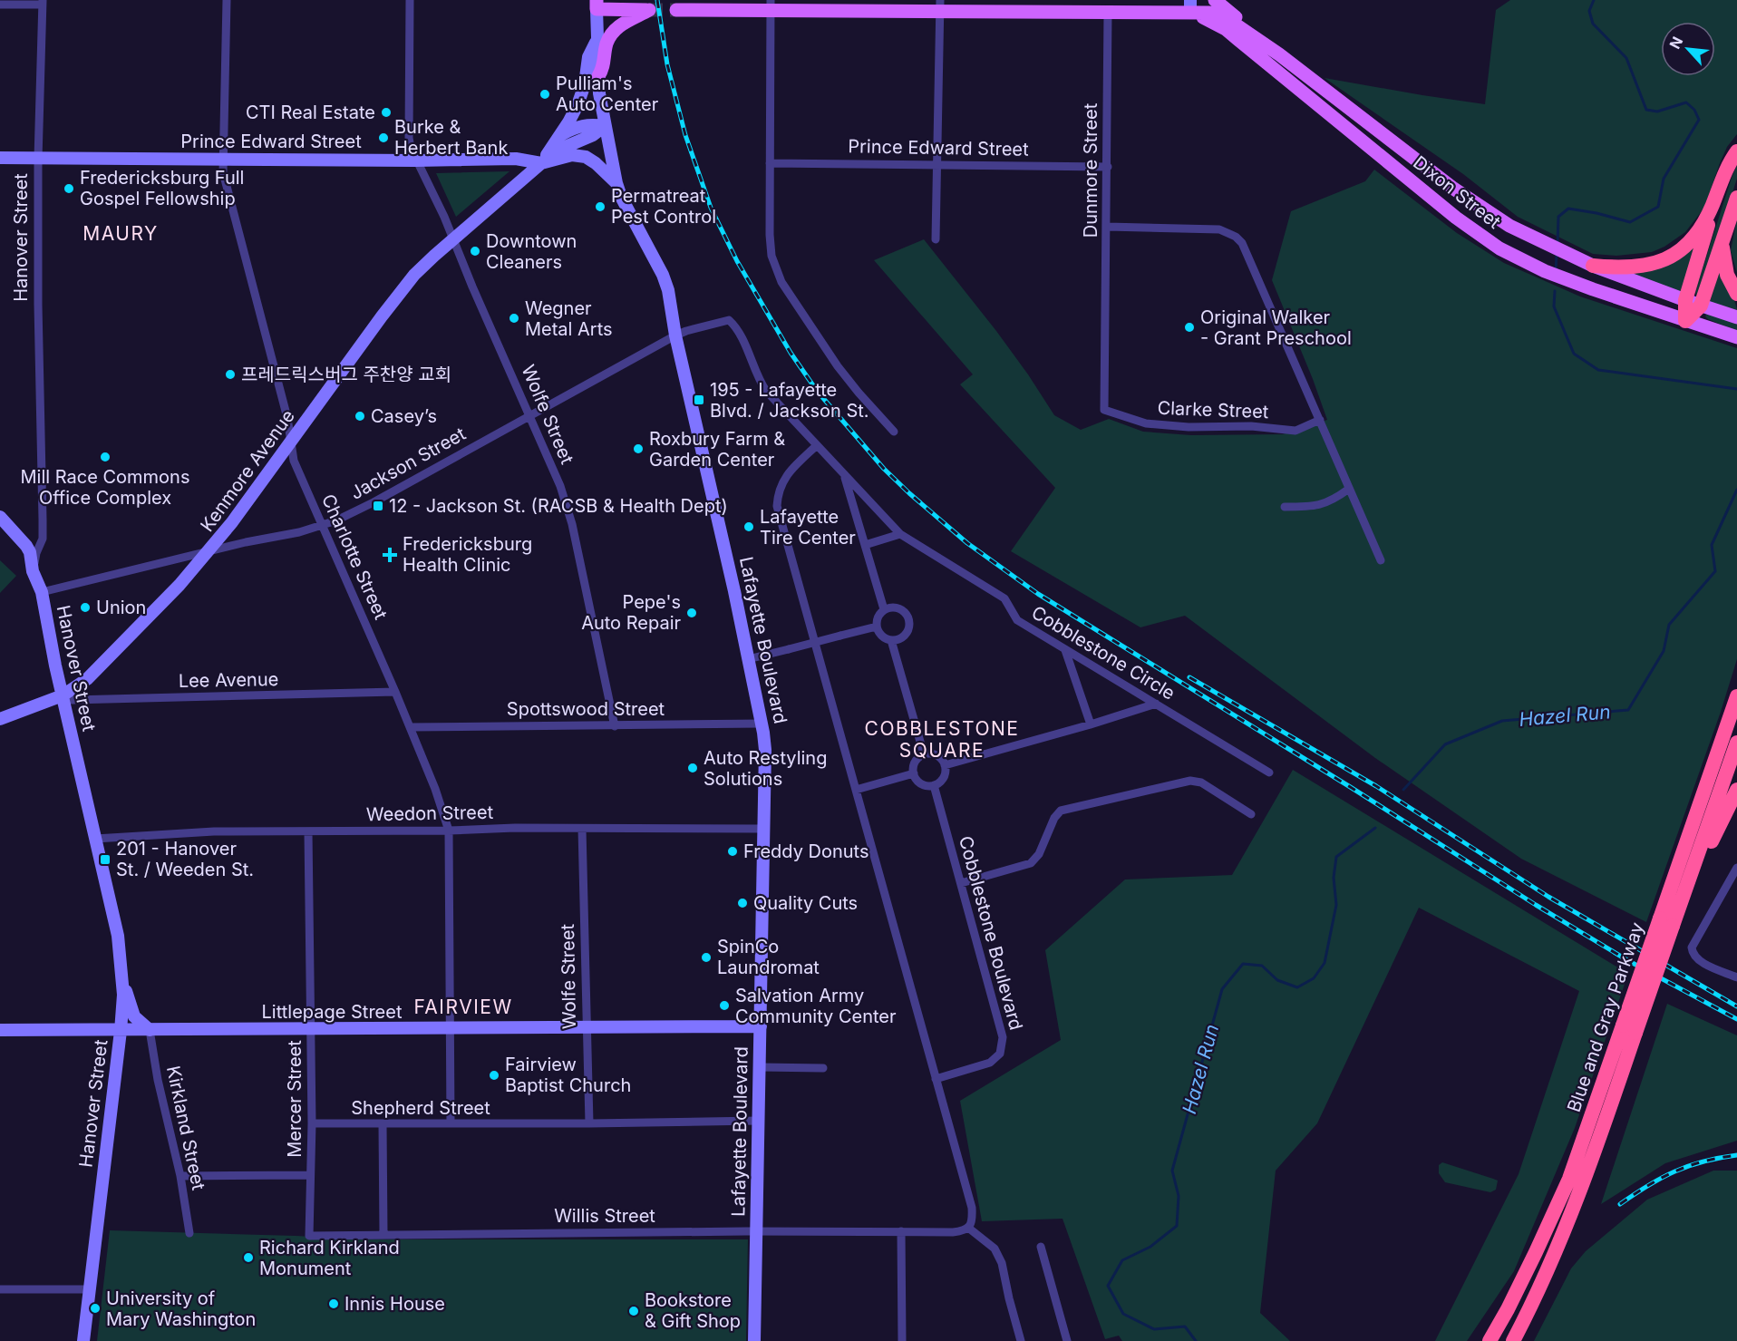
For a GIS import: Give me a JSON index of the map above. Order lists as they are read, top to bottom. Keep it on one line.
{"streets":{"highway":["Blue and Gray Parkway"],"main road":["Dixon Street"],"street":["Prince Edward Street","Dunmore Street","Hanover Street","Clarke Street","Wolfe Street","Jackson Street","Kenmore Avenue","Charlotte Street","Lafayette Boulevard","Cobblestone Circle","Lee Avenue","Spottswood Street","Weedon Street","Cobblestone Boulevard","Littlepage Street","Mercer Street","Shepherd Street","Kirkland Street","Willis Street"]},"crossings":[["Prince Edward Street","Dunmore Street"],["Prince Edward Street","Hanover Street"],["Prince Edward Street","Wolfe Street"],["Prince Edward Street","Kenmore Avenue"],["Prince Edward Street","Charlotte Street"],["Dunmore Street","Clarke Street"],["Hanover Street","Jackson Street"],["Hanover Street","Kenmore Avenue"],["Hanover Street","Lee Avenue"],["Hanover Street","Weedon Street"],["Hanover Street","Littlepage Street"],["Wolfe Street","Jackson Street"],["Wolfe Street","Kenmore Avenue"],["Wolfe Street","Spottswood Street"],["Wolfe Street","Weedon Street"],["Wolfe Street","Littlepage Street"],["Wolfe Street","Shepherd Street"],["Jackson Street","Kenmore Avenue"],["Jackson Street","Charlotte Street"],["Jackson Street","Lafayette Boulevard"],["Jackson Street","Cobblestone Circle"],["Kenmore Avenue","Charlotte Street"],["Kenmore Avenue","Lafayette Boulevard"],["Kenmore Avenue","Lee Avenue"],["Charlotte Street","Lee Avenue"],["Charlotte Street","Spottswood Street"],["Charlotte Street","Weedon Street"],["Charlotte Street","Littlepage Street"],["Charlotte Street","Shepherd Street"],["Lafayette Boulevard","Spottswood Street"],["Lafayette Boulevard","Weedon Street"],["Lafayette Boulevard","Littlepage Street"],["Lafayette Boulevard","Shepherd Street"],["Lafayette Boulevard","Willis Street"],["Weedon Street","Mercer Street"],["Littlepage Street","Mercer Street"],["Littlepage Street","Kirkland Street"],["Mercer Street","Shepherd Street"],["Mercer Street","Willis Street"]],"districts":["MAURY","COBBLESTONE SQUARE","FAIRVIEW"],"water":["Hazel Run"],"places":{"other":["Pulliam's Auto Center","CTI Real Estate","Burke & Herbert Bank","Fredericksburg Full Gospel Fellowship","Permatreat Pest Control","Downtown Cleaners","Wegner Metal Arts","Original Walker - Grant Preschool","프레드릭스버그 주찬양 교회","Casey’s","Roxbury Farm & Garden Center","Mill Race Commons Office Complex","Lafayette Tire Center","Union","Pepe's Auto Repair","Auto Restyling Solutions","Freddy Donuts","Quality Cuts","SpinCo Laundromat","Salvation Army Community Center","Fairview Baptist Church","Richard Kirkland Monument","Innis House","University of Mary Washington","Bookstore & Gift Shop"],"transit":["195 - Lafayette Blvd. / Jackson St.","12 - Jackson St. (RACSB & Health Dept)","201 - Hanover St. / Weeden St."],"health":["Fredericksburg Health Clinic"]},"north":"top left"}
